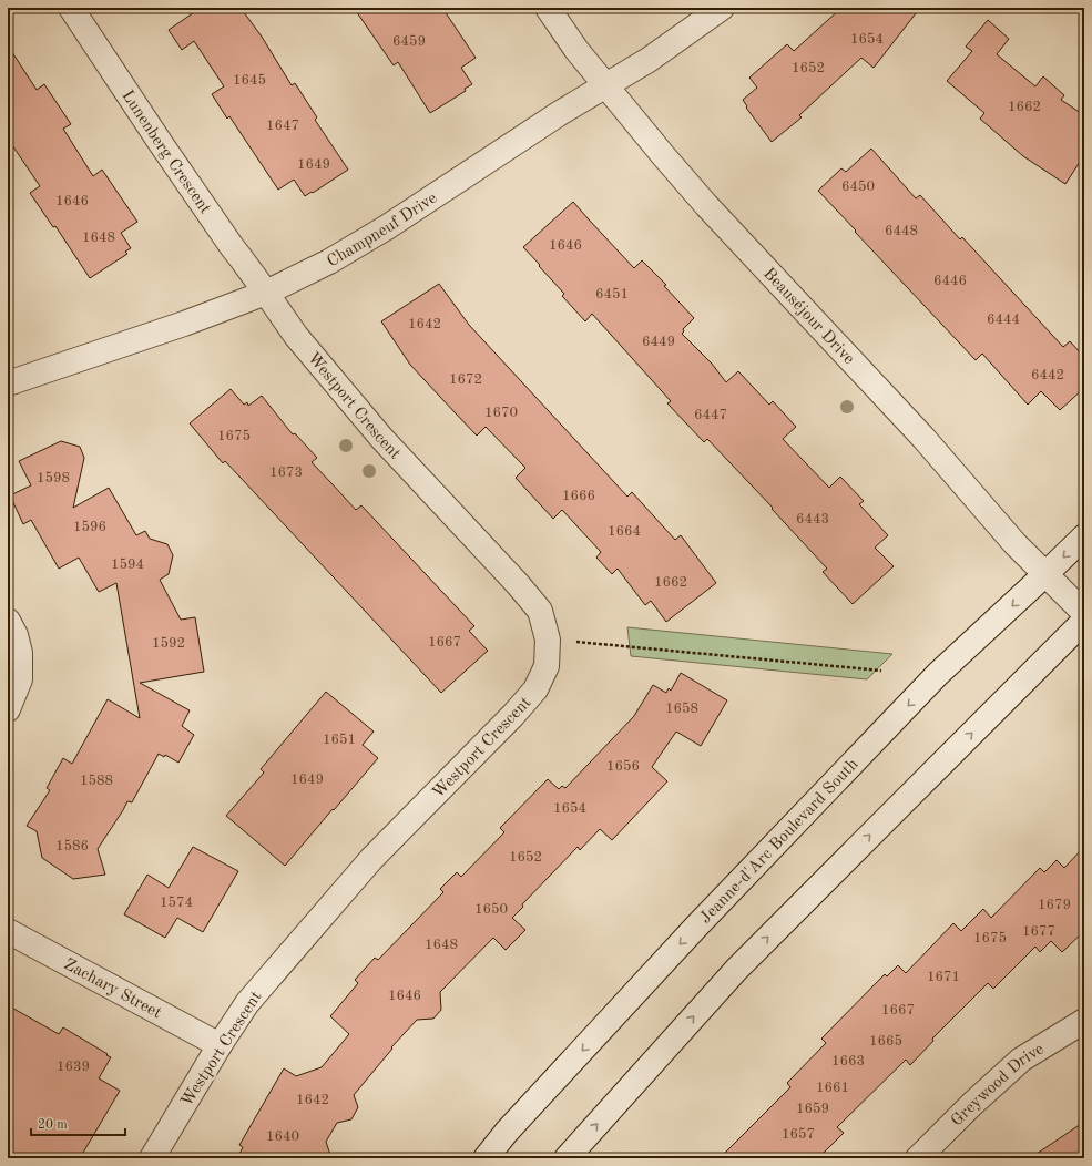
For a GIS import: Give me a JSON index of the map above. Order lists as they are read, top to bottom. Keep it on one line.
{"streets":{"street":["Lunenberg Crescent","Champneuf Drive","Beauséjour Drive","Westport Crescent","Jeanne-d'Arc Boulevard South","Zachary Street","Greywood Drive"]},"crossings":[["Lunenberg Crescent","Champneuf Drive"],["Lunenberg Crescent","Westport Crescent"],["Champneuf Drive","Beauséjour Drive"],["Champneuf Drive","Westport Crescent"],["Beauséjour Drive","Jeanne-d'Arc Boulevard South"],["Westport Crescent","Zachary Street"]],"house_numbers":["1654","6459","1652","1645","1662","1647","1649","6450","1646","6448","1648","1646","6446","6451","6444","1642","6449","6442","1672","1670","6447","1675","1673","1598","1666","6443","1596","1664","1594","1662","1667","1592","1658","1651","1656","1649","1588","1654","1586","1652","1574","1679","1650","1677","1675","1648","1671","1646","1667","1665","1663","1639","1661","1642","1659","1657","1640"],"scale_bar":"20 m"}
